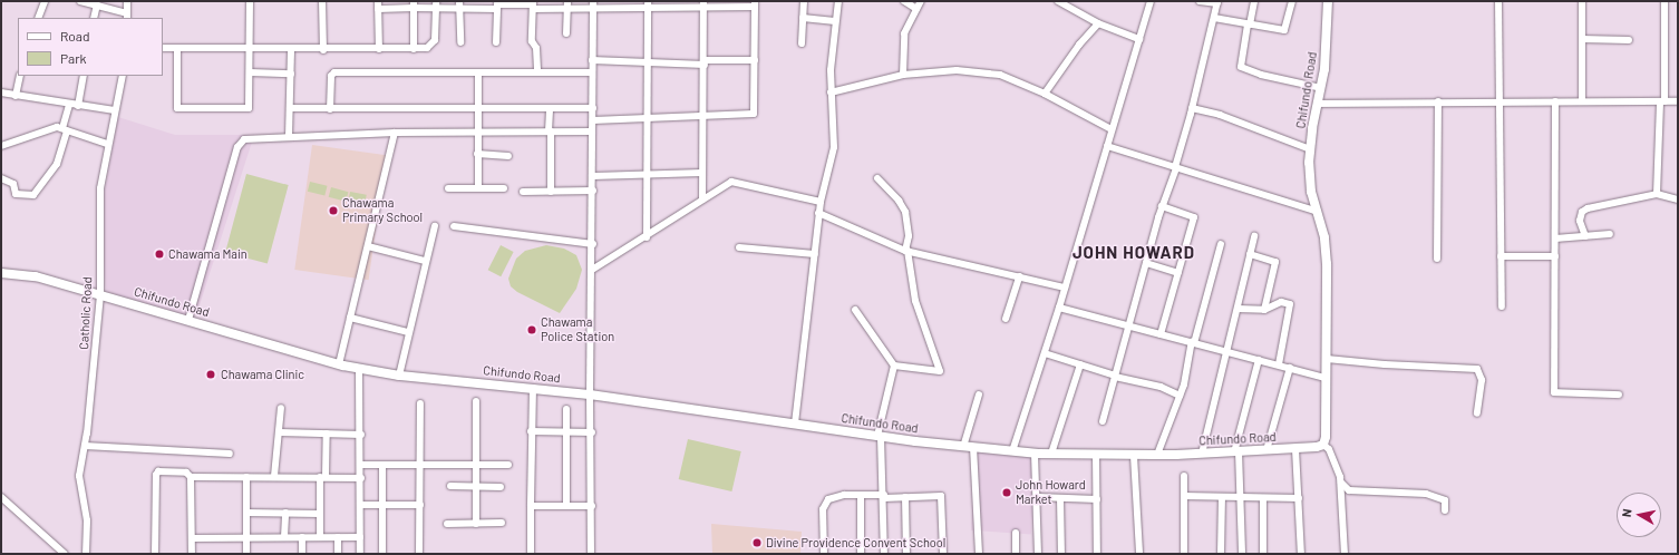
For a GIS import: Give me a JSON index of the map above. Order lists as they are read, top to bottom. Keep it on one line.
{"streets":{"street":["Chifundo Road","Catholic Road"]},"crossings":[["Chifundo Road","Catholic Road"]],"districts":["JOHN HOWARD"],"places":["Chawama Primary School","Chawama Main","Chawama Police Station","Chawama Clinic","John Howard Market","Divine Providence Convent School"],"legend":["Road","Park"],"north":"left"}
